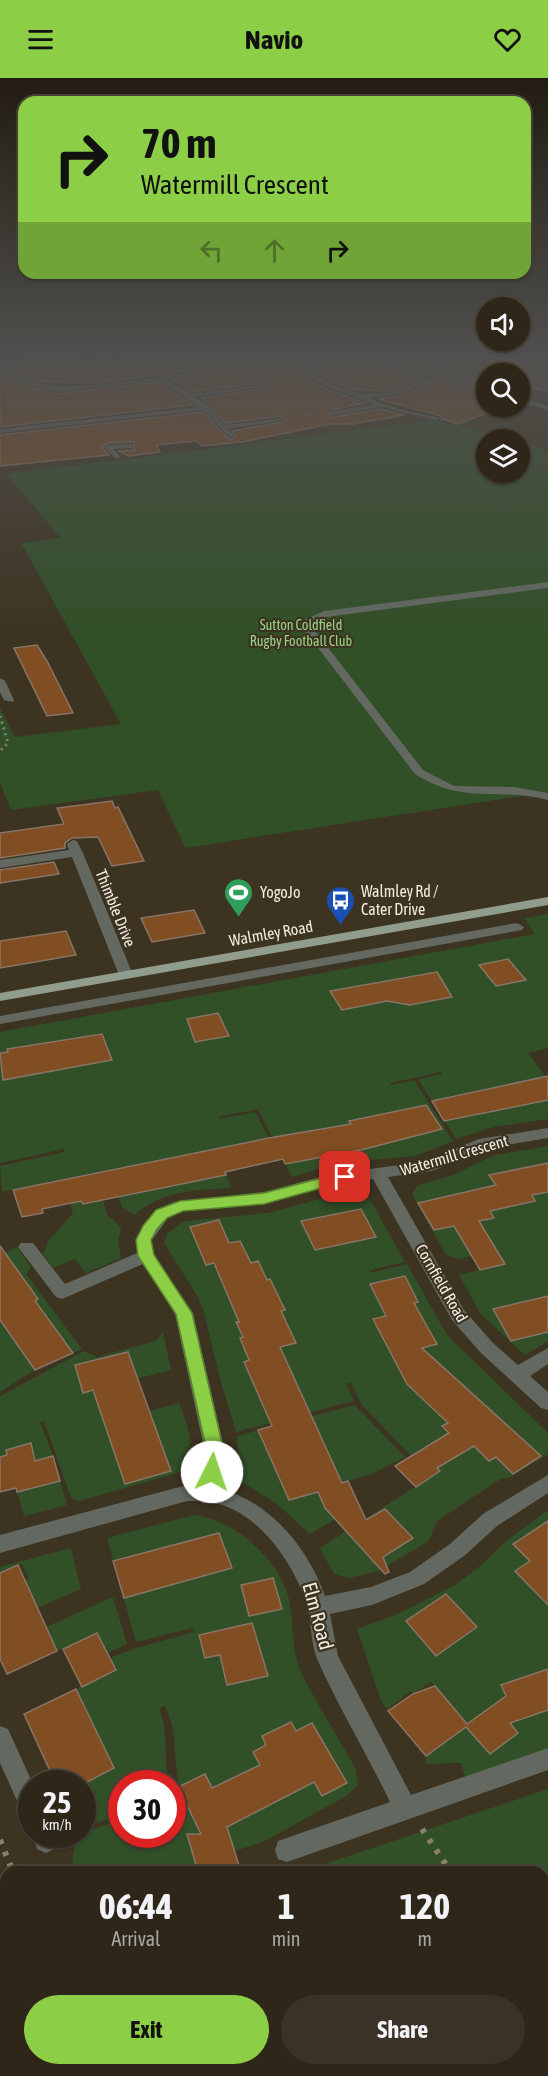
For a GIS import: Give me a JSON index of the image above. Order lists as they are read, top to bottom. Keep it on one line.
{"streets":{"main road":["Walmley Road"],"street":["Thimble Drive","Watermill Crescent","Cornfield Road","Elm Road"]},"crossings":[["Thimble Drive","Walmley Road"],["Watermill Crescent","Cornfield Road"]],"parks":["Sutton Coldfield Rugby Football Club"],"places":{"sports":["YogoJo"],"bus stop":["Walmley Rd / Cater Drive"]},"page":{"header":"Navio","turn":["70 m","Watermill Crescent"],"speed":"25 km/h","limit":"30","eta":["06:44","Arrival","1","min","120","m"],"buttons":["Exit","Share"]}}
